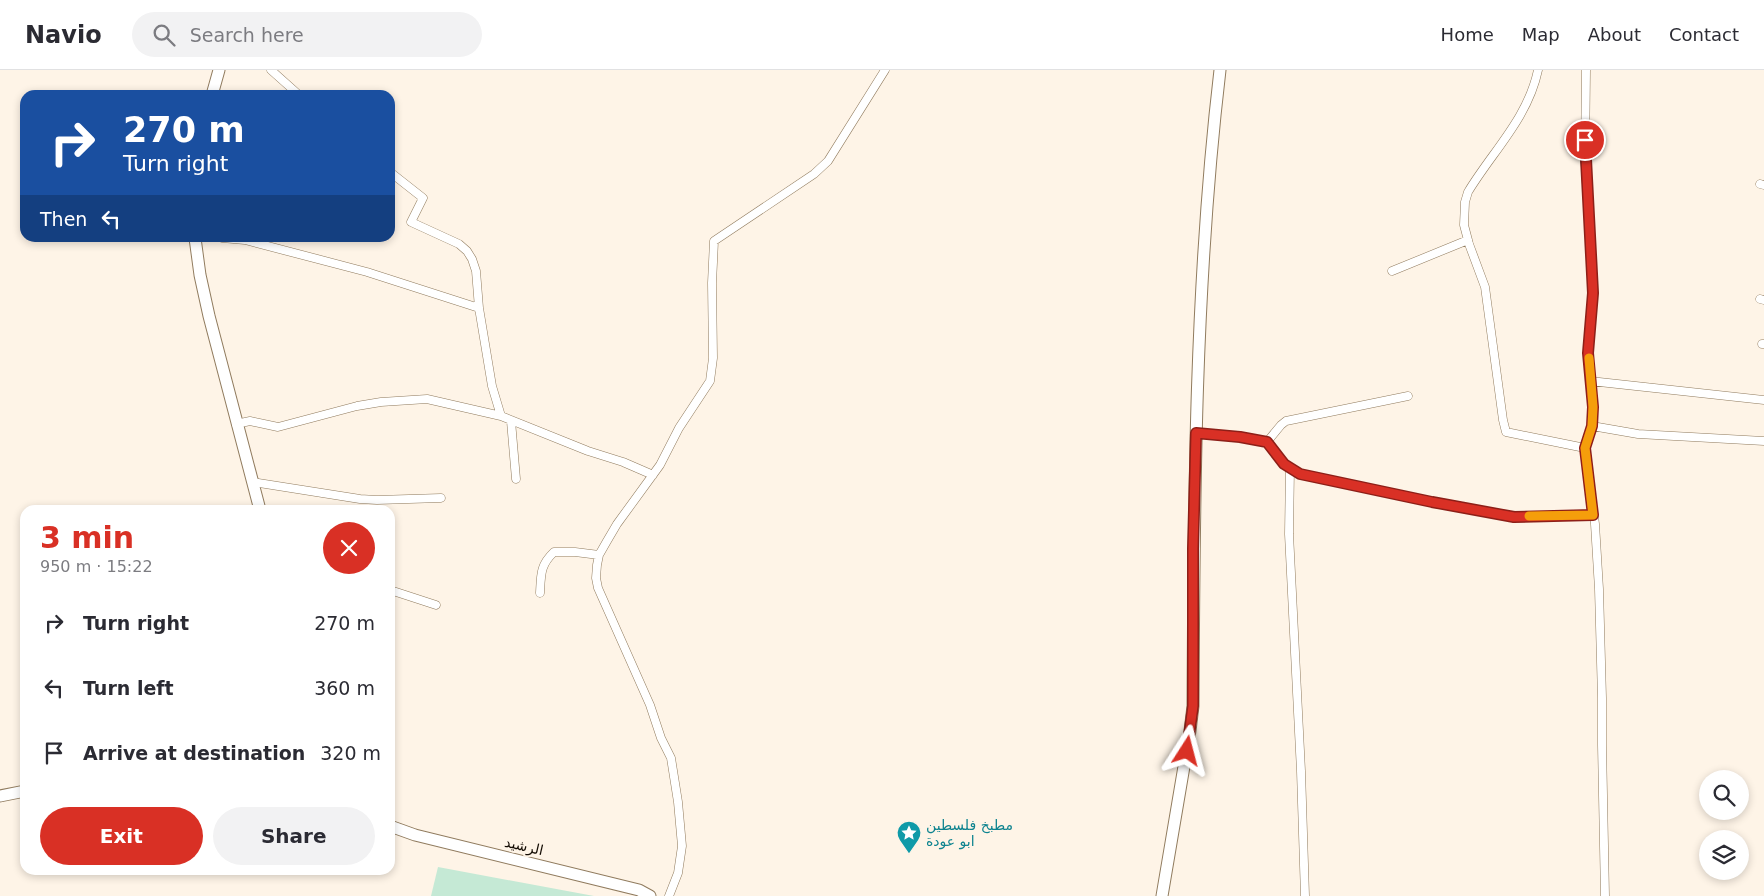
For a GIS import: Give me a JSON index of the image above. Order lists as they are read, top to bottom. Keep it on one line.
{"streets":{"main road":["الرشيد"]},"places":{"place":["مطبخ فلسطين ابو عودة"]},"page":{"header":"Navio","search":"Search here","nav":["Home","Map","About","Contact"],"turn":["270 m","Turn right"],"then":"Then","heading":["3 min","950 m · 15:22"],"list":[{"name":"Turn right","value":"270 m"},{"name":"Turn left","value":"360 m"},{"name":"Arrive at destination","value":"320 m"}],"buttons":["Exit","Share"]}}
